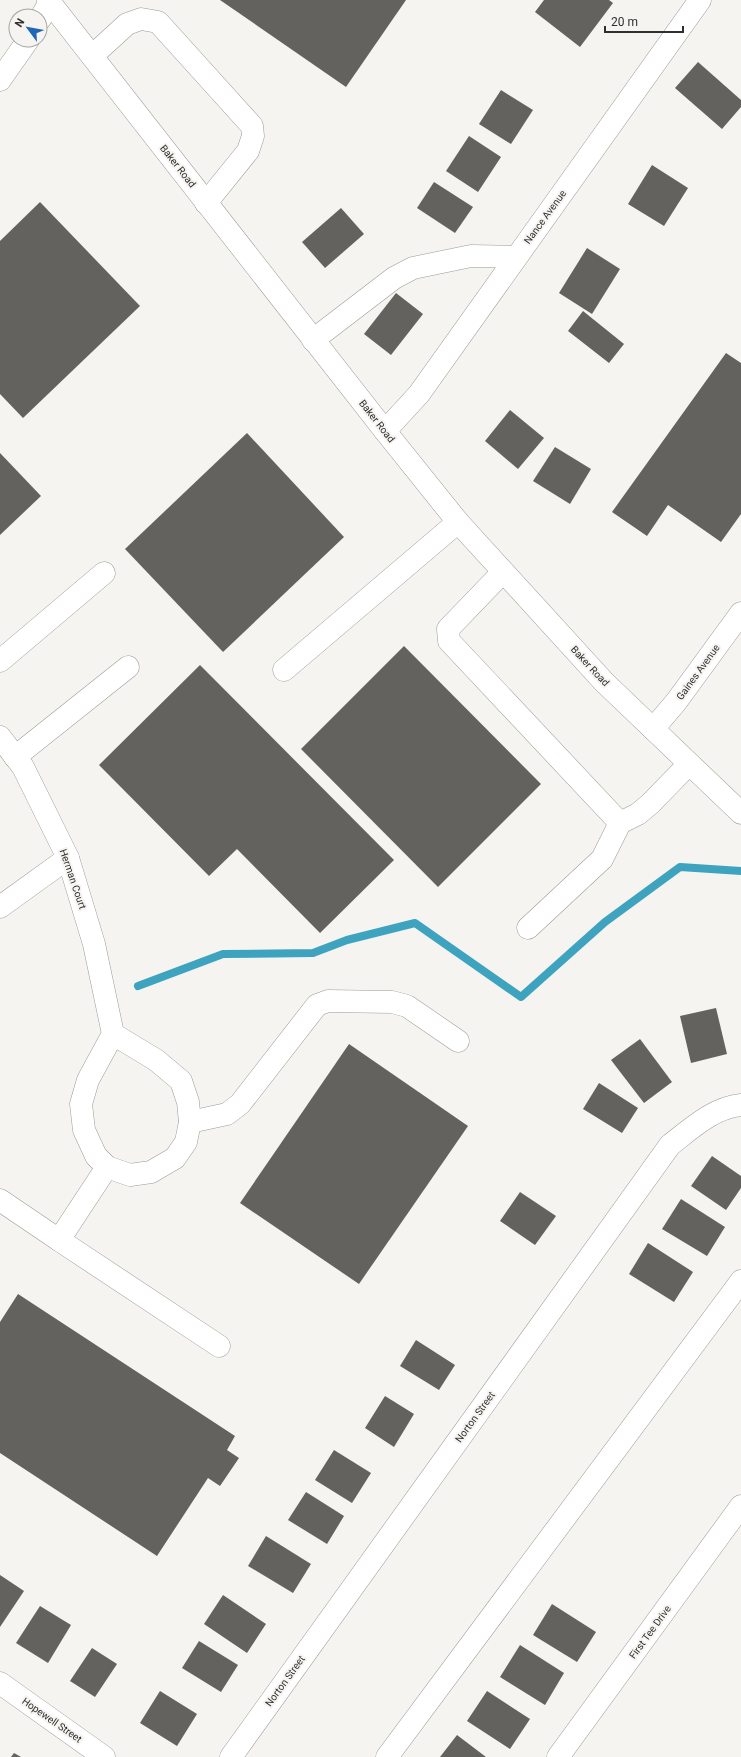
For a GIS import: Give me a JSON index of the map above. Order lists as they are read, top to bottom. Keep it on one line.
{"streets":{"street":["Baker Road","Nance Avenue","Gaines Avenue","Herman Court","Norton Street","First Tee Drive","Hopewell Street"]},"crossings":[["Baker Road","Nance Avenue"],["Baker Road","Gaines Avenue"]],"scale_bar":"20 m","north":"top left"}
